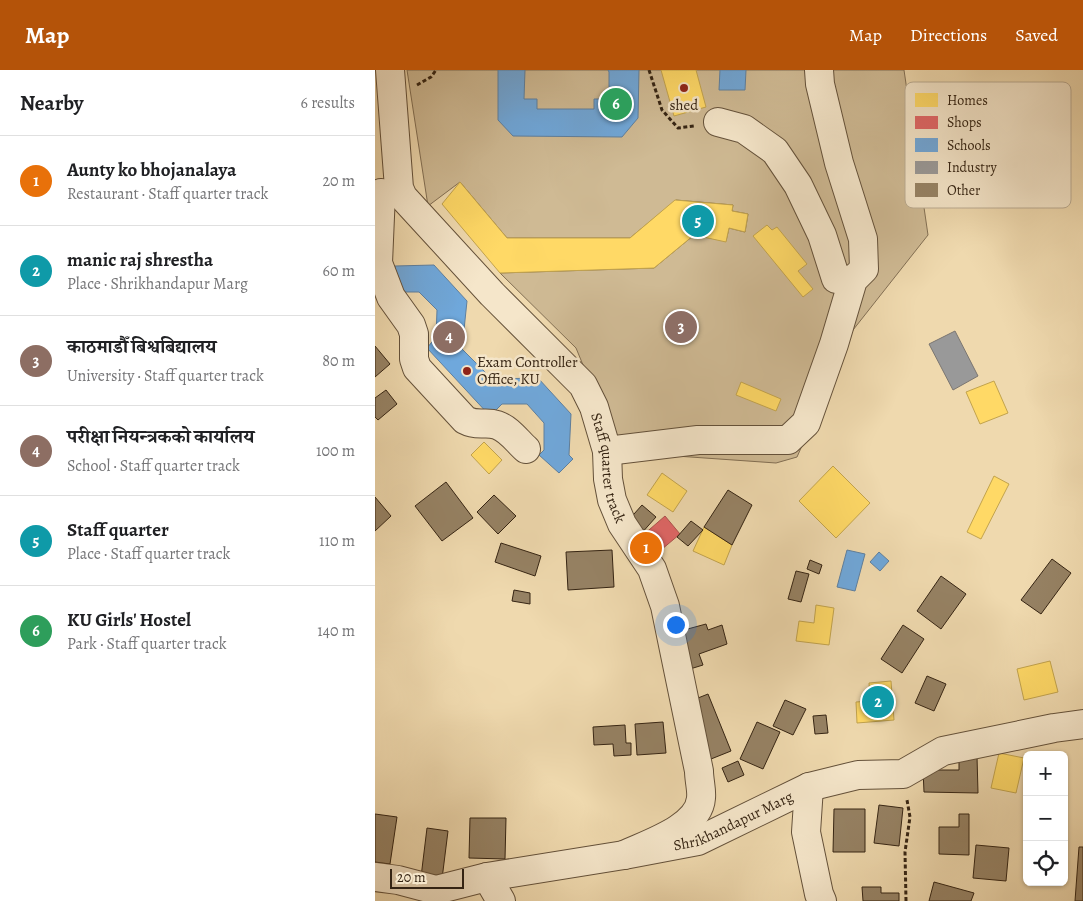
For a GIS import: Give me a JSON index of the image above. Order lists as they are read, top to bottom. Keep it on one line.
{"streets":{"street":["Staff quarter track","Shrikhandapur Marg"]},"crossings":[["Staff quarter track","Shrikhandapur Marg"]],"places":["shed","Exam Controller Office, KU"],"legend":["Homes","Shops","Schools","Industry","Other"],"scale_bar":"20 m","page":{"header":"Map","nav":["Map","Directions","Saved"],"heading":["Nearby","6 results"],"pins":["6","5","3","4","1","2"],"list":[{"mark":"1","name":"Aunty ko bhojanalaya","note":"Restaurant · Staff quarter track","value":"20 m"},{"mark":"2","name":"manic raj shrestha","note":"Place · Shrikhandapur Marg","value":"60 m"},{"mark":"3","name":"काठमाडौँ बिश्वबिद्यालय","note":"University · Staff quarter track","value":"80 m"},{"mark":"4","name":"परीक्षा नियन्त्रकको कार्यालय","note":"School · Staff quarter track","value":"100 m"},{"mark":"5","name":"Staff quarter","note":"Place · Staff quarter track","value":"110 m"},{"mark":"6","name":"KU Girls' Hostel","note":"Park · Staff quarter track","value":"140 m"}],"map_buttons":["+","−"],"scale":"20 m"}}
